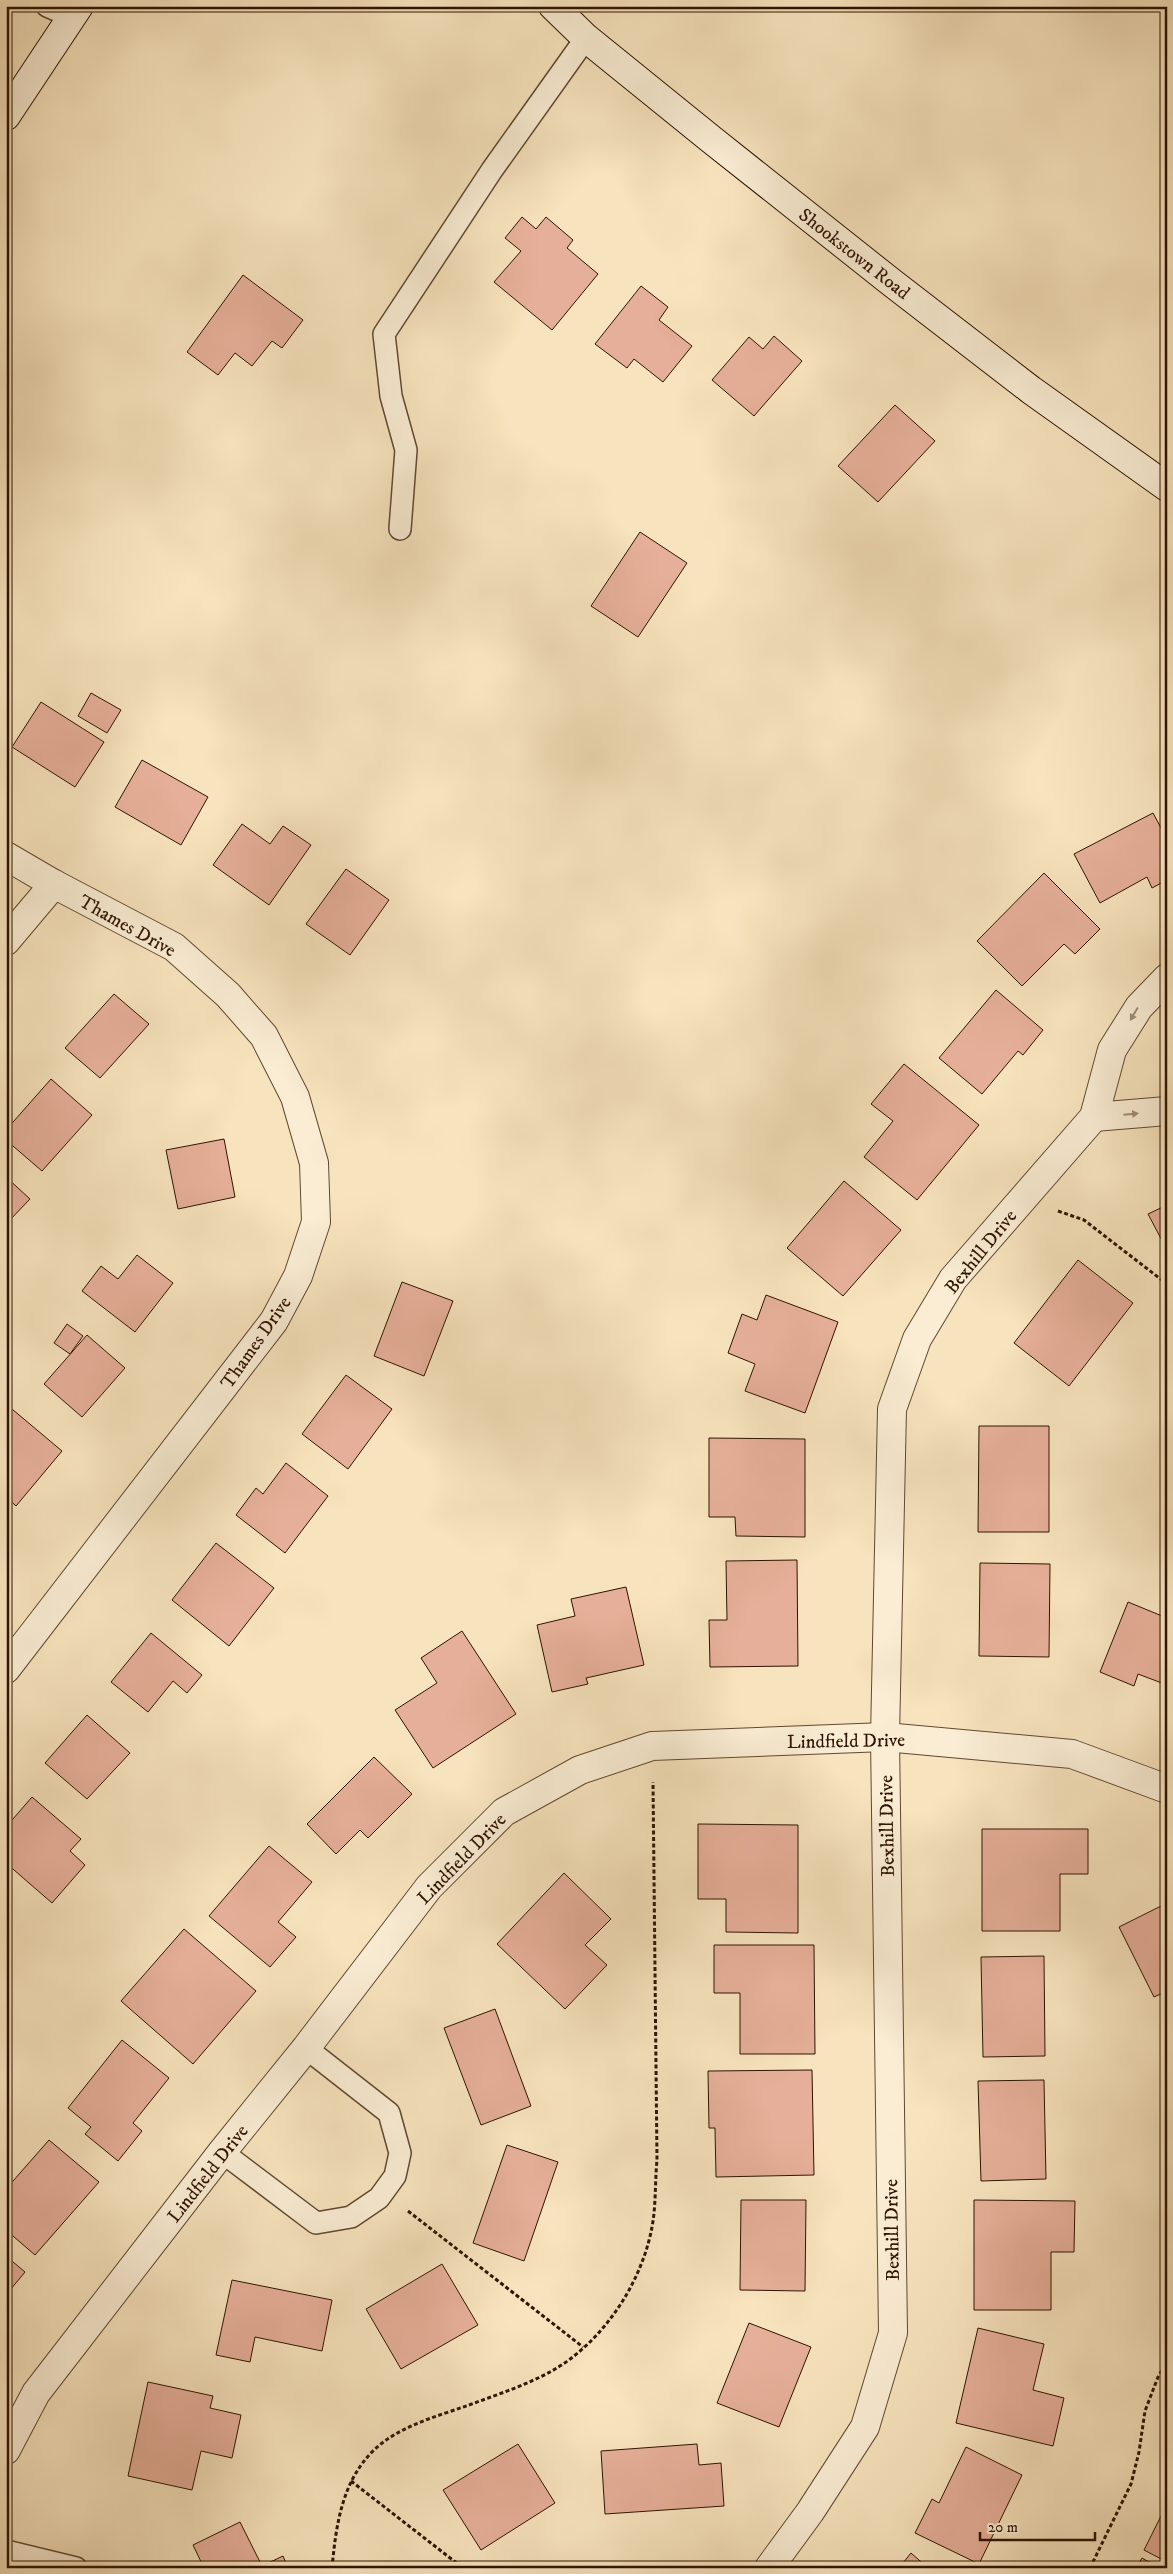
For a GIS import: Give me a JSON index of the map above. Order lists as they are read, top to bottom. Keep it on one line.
{"streets":{"street":["Shookstown Road","Thames Drive","Bexhill Drive","Lindfield Drive"]},"crossings":[["Bexhill Drive","Lindfield Drive"]],"scale_bar":"20 m"}
